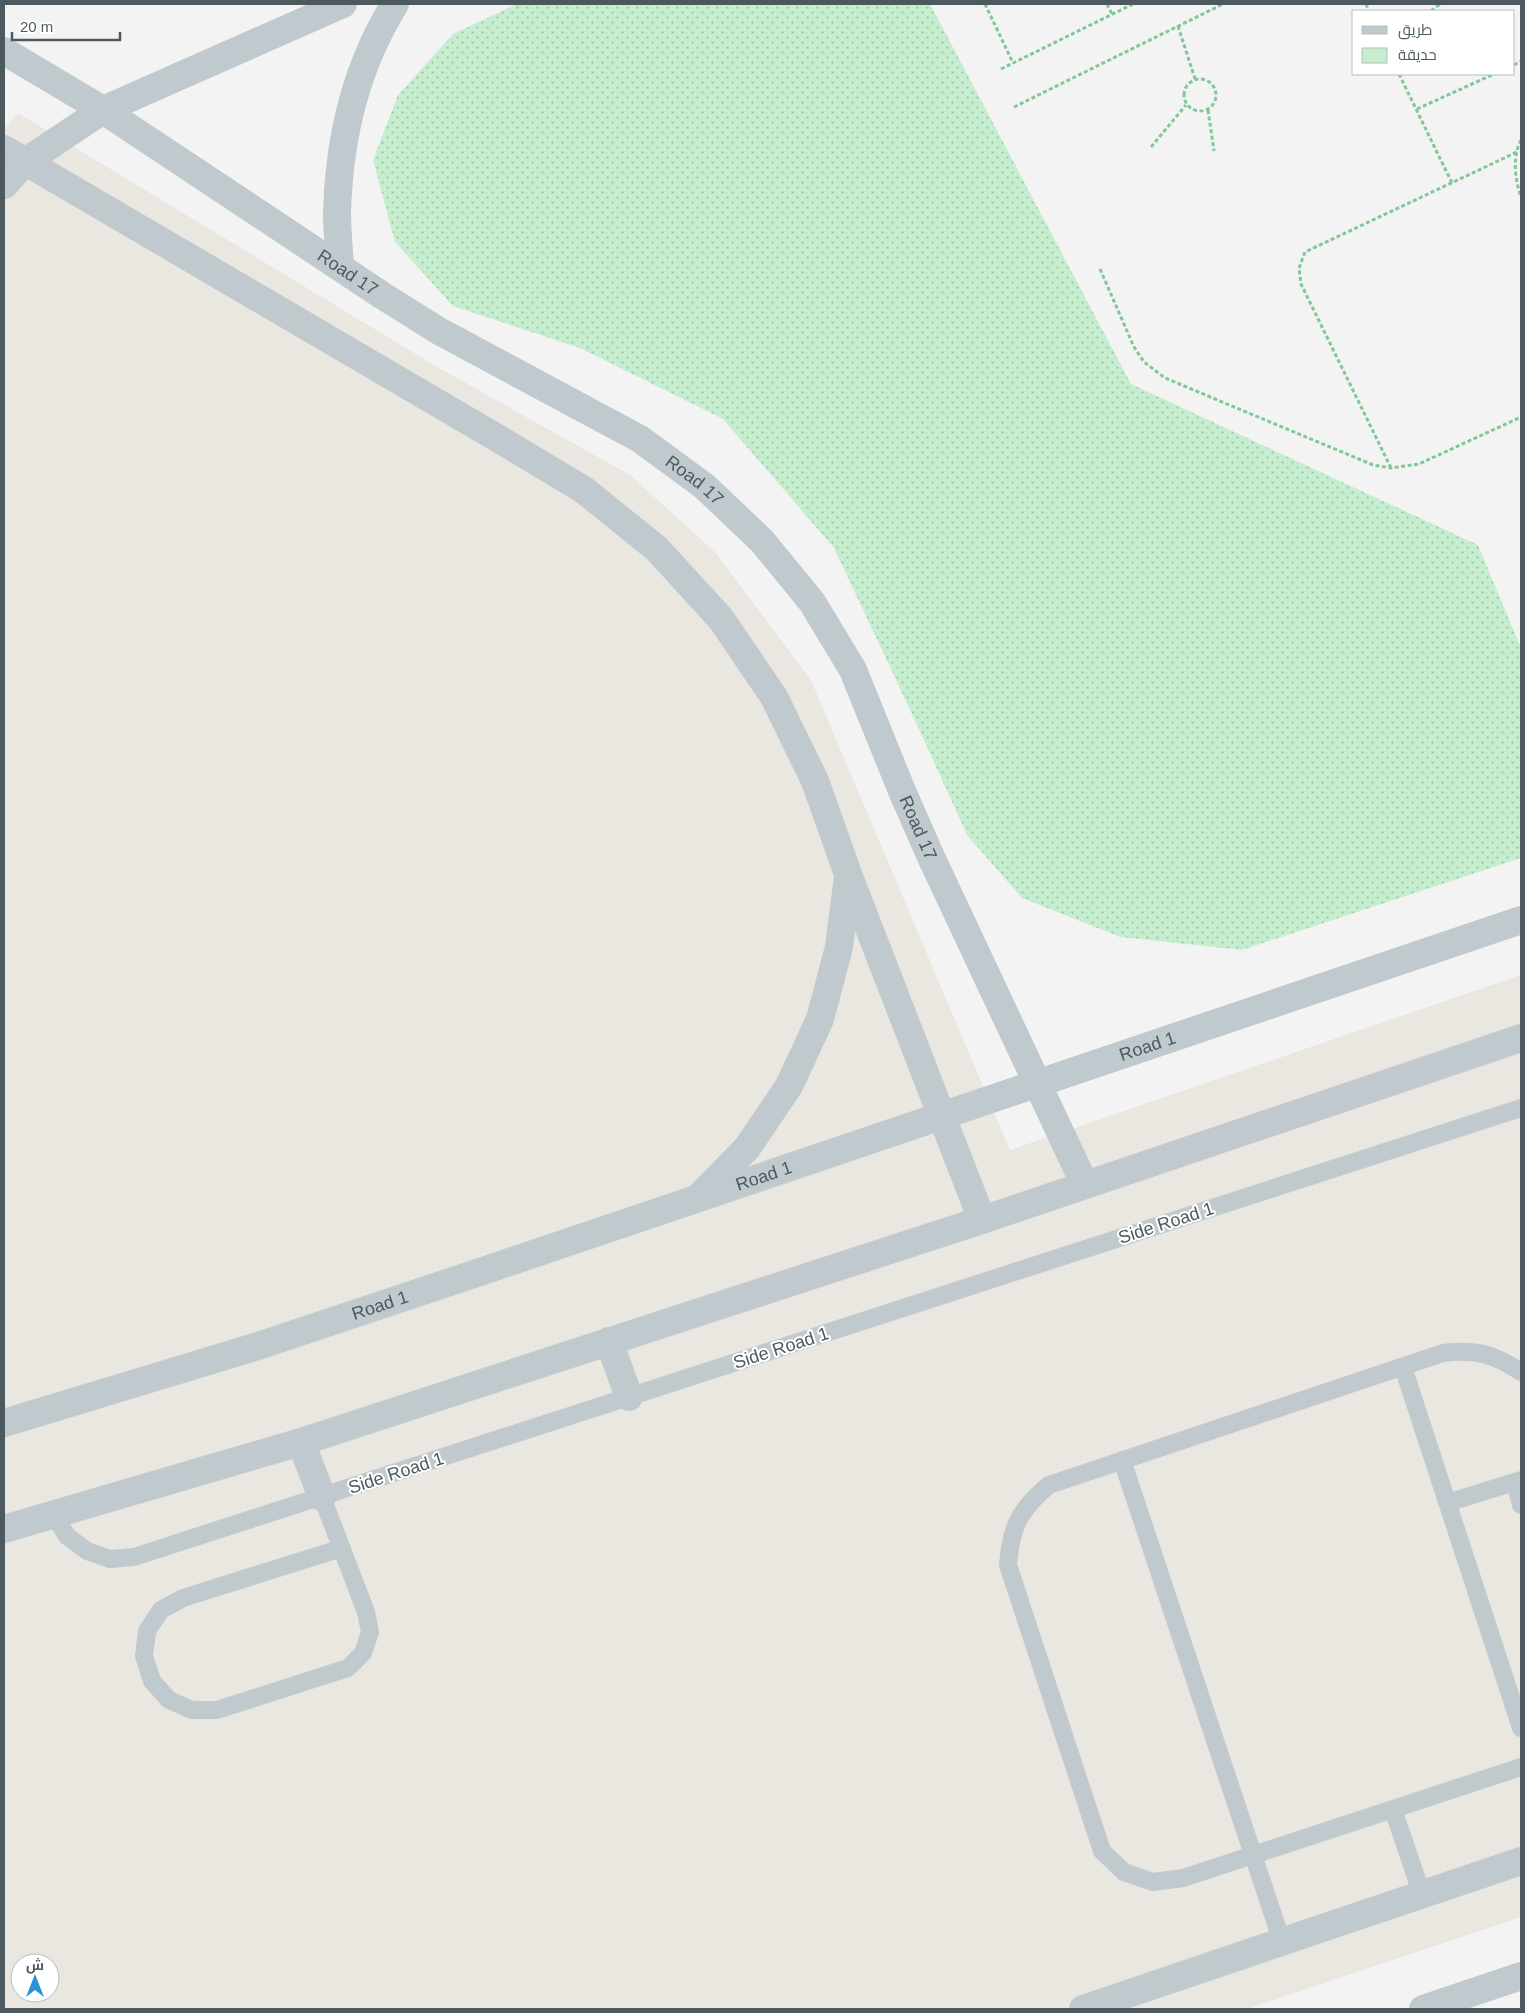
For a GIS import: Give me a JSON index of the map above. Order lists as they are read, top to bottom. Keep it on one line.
{"streets":{"street":["Road 17","Road 1"],"lane":["Side Road 1"]},"crossings":[["Road 17","Road 1"]],"legend":["طريق","حديقة"],"scale_bar":"20 m","north":"top"}
